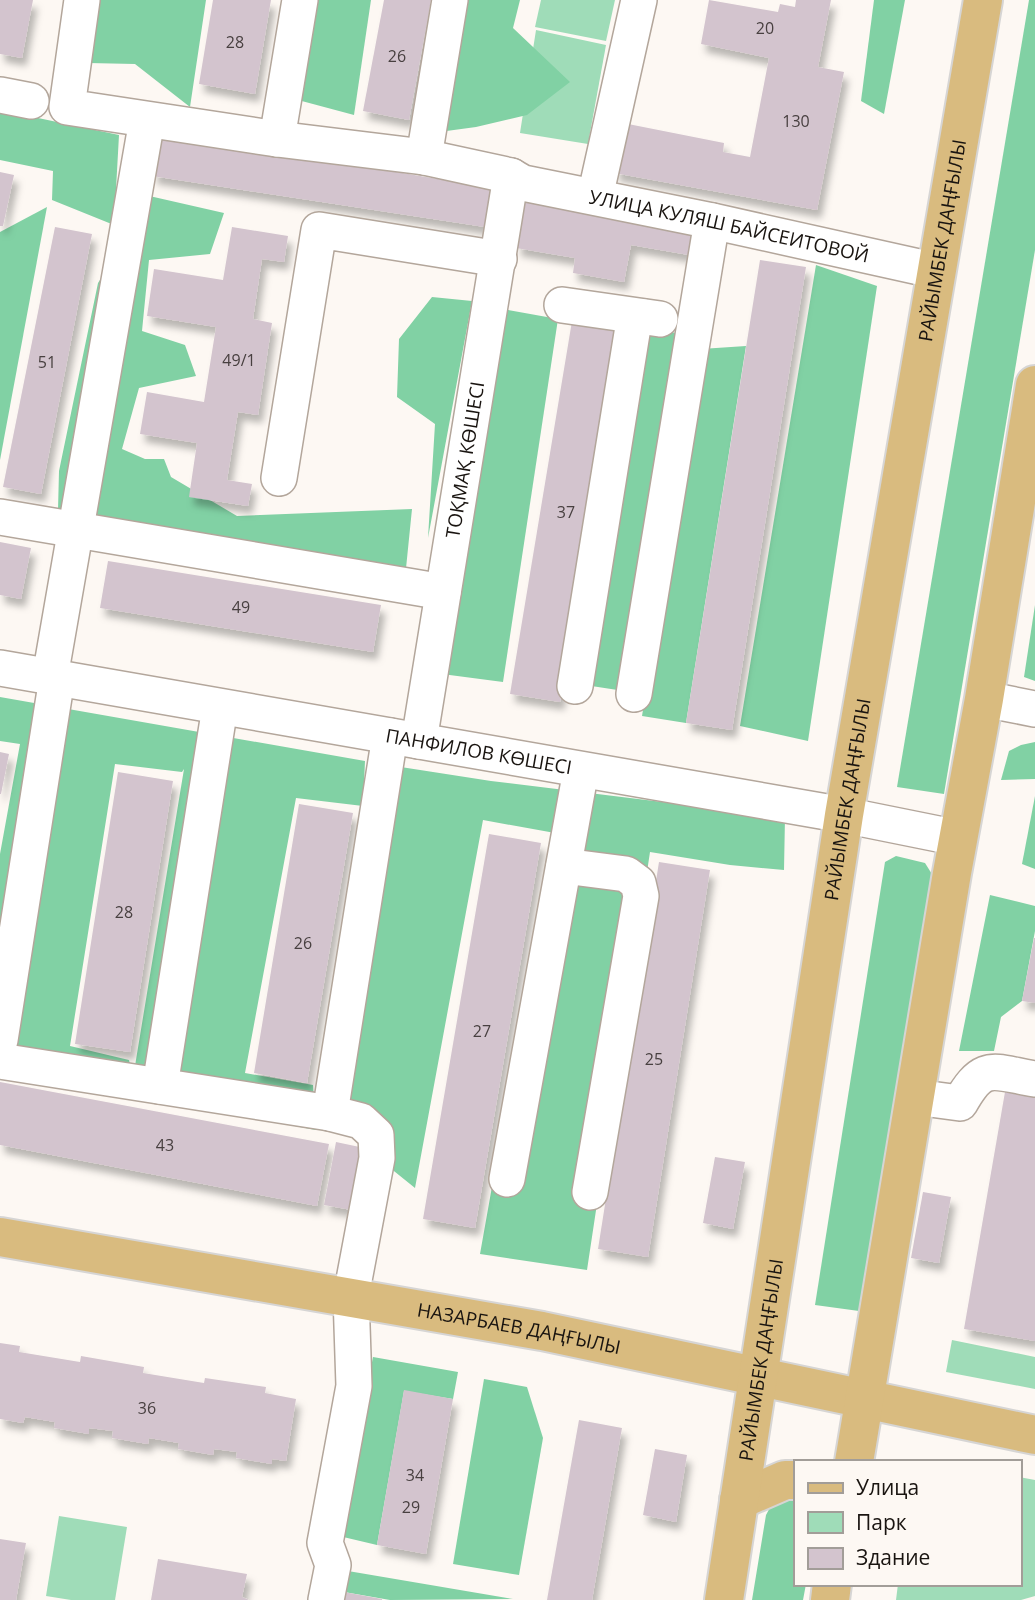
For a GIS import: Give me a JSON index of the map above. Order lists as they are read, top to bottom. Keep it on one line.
{"streets":{"main road":["РАЙЫМБЕК ДАҢҒЫЛЫ","НАЗАРБАЕВ ДАҢҒЫЛЫ"],"street":["УЛИЦА КУЛЯШ БАЙСЕИТОВОЙ","ТОҚМАҚ КӨШЕСІ","ПАНФИЛОВ КӨШЕСІ"]},"crossings":[["УЛИЦА КУЛЯШ БАЙСЕИТОВОЙ","РАЙЫМБЕК ДАҢҒЫЛЫ"],["УЛИЦА КУЛЯШ БАЙСЕИТОВОЙ","ТОҚМАҚ КӨШЕСІ"],["РАЙЫМБЕК ДАҢҒЫЛЫ","ПАНФИЛОВ КӨШЕСІ"],["РАЙЫМБЕК ДАҢҒЫЛЫ","НАЗАРБАЕВ ДАҢҒЫЛЫ"],["ТОҚМАҚ КӨШЕСІ","ПАНФИЛОВ КӨШЕСІ"]],"house_numbers":["20","28","26","130","49/1","51","37","49","28","26","27","25","43","36","34","29"],"legend":["Улица","Парк","Здание"]}
